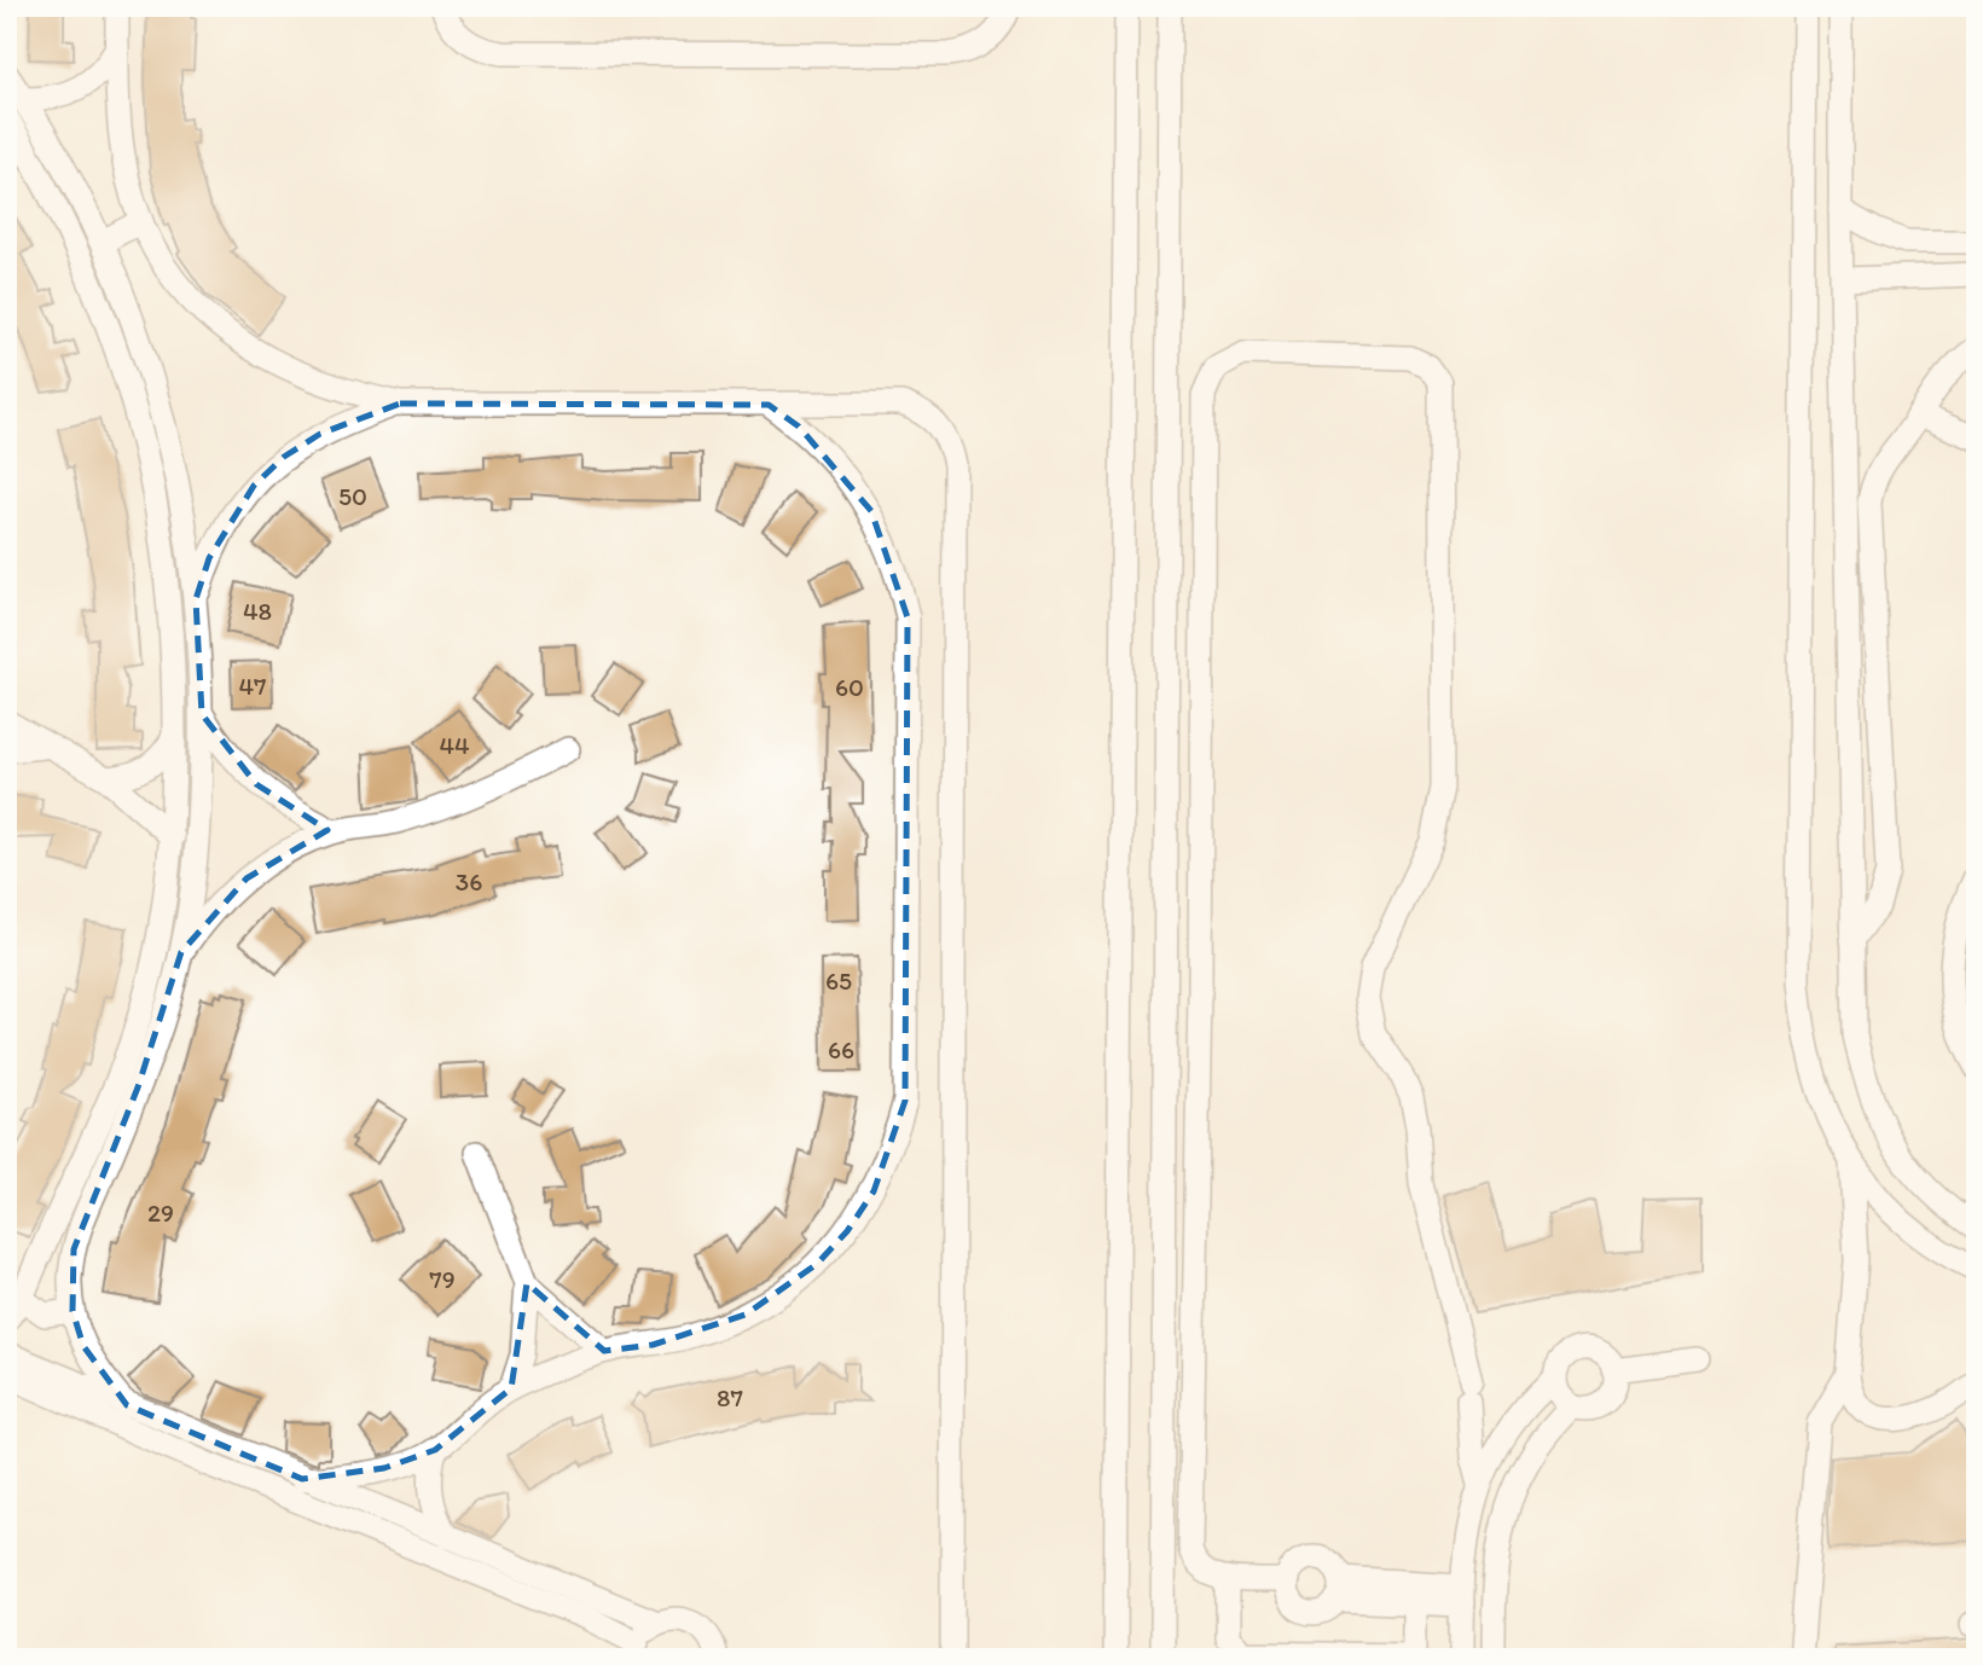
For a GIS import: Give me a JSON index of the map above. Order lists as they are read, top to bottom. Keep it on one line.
{"house_numbers":["50","48","47","60","44","36","65","66","29","79","87"]}
